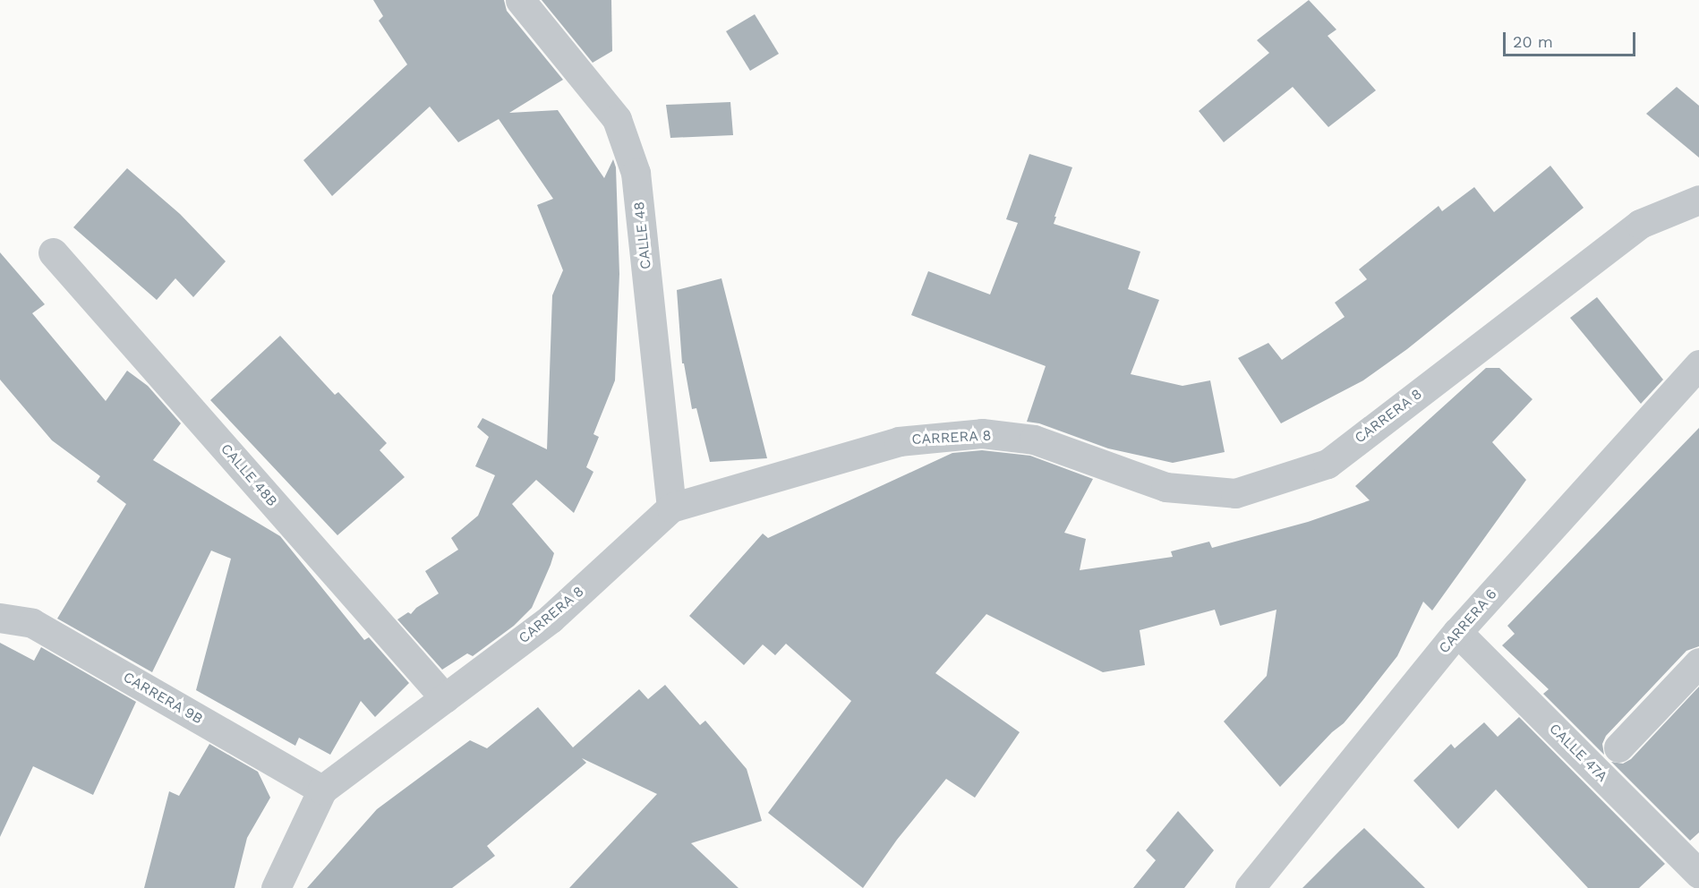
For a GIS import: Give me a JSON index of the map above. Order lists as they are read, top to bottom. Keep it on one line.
{"streets":{"street":["CALLE 48","CARRERA 8","CALLE 48B","CARRERA 6","CARRERA 9B","CALLE 47A"]},"crossings":[["CALLE 48","CARRERA 8"],["CARRERA 8","CALLE 48B"],["CARRERA 8","CARRERA 9B"],["CARRERA 6","CALLE 47A"]],"scale_bar":"20 m"}
